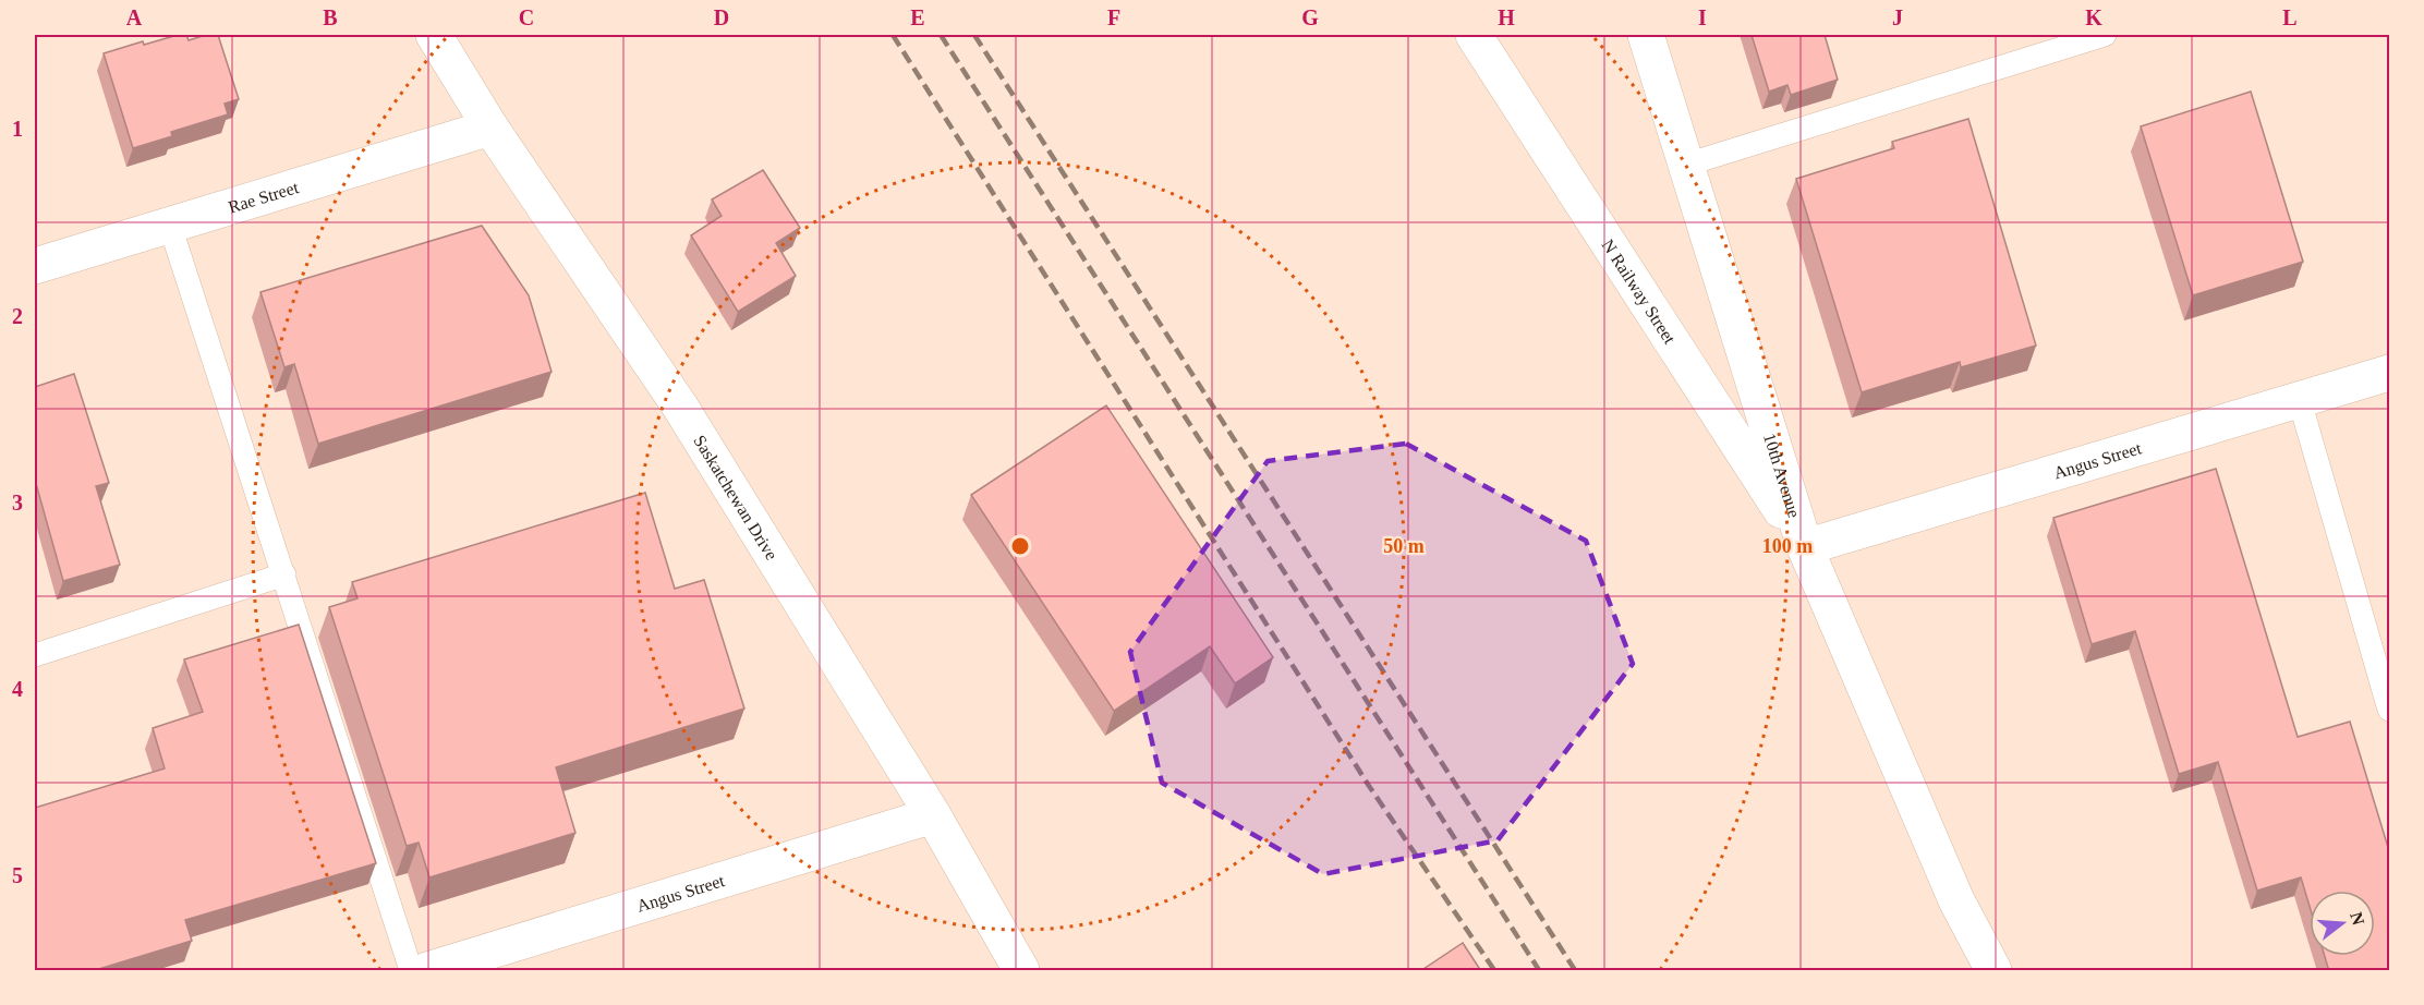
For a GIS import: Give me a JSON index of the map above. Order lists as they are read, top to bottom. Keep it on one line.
{"streets":{"street":["Rae Street","N Railway Street","Angus Street","10th Avenue","Saskatchewan Drive"]},"crossings":[["Rae Street","Saskatchewan Drive"],["N Railway Street","Angus Street"],["N Railway Street","10th Avenue"],["Angus Street","10th Avenue"],["Angus Street","Saskatchewan Drive"]],"north":"right","grid":{"columns":["A","B","C","D","E","F","G","H","I","J","K","L"],"rows":["1","2","3","4","5"]},"rings":["50 m","100 m"]}
